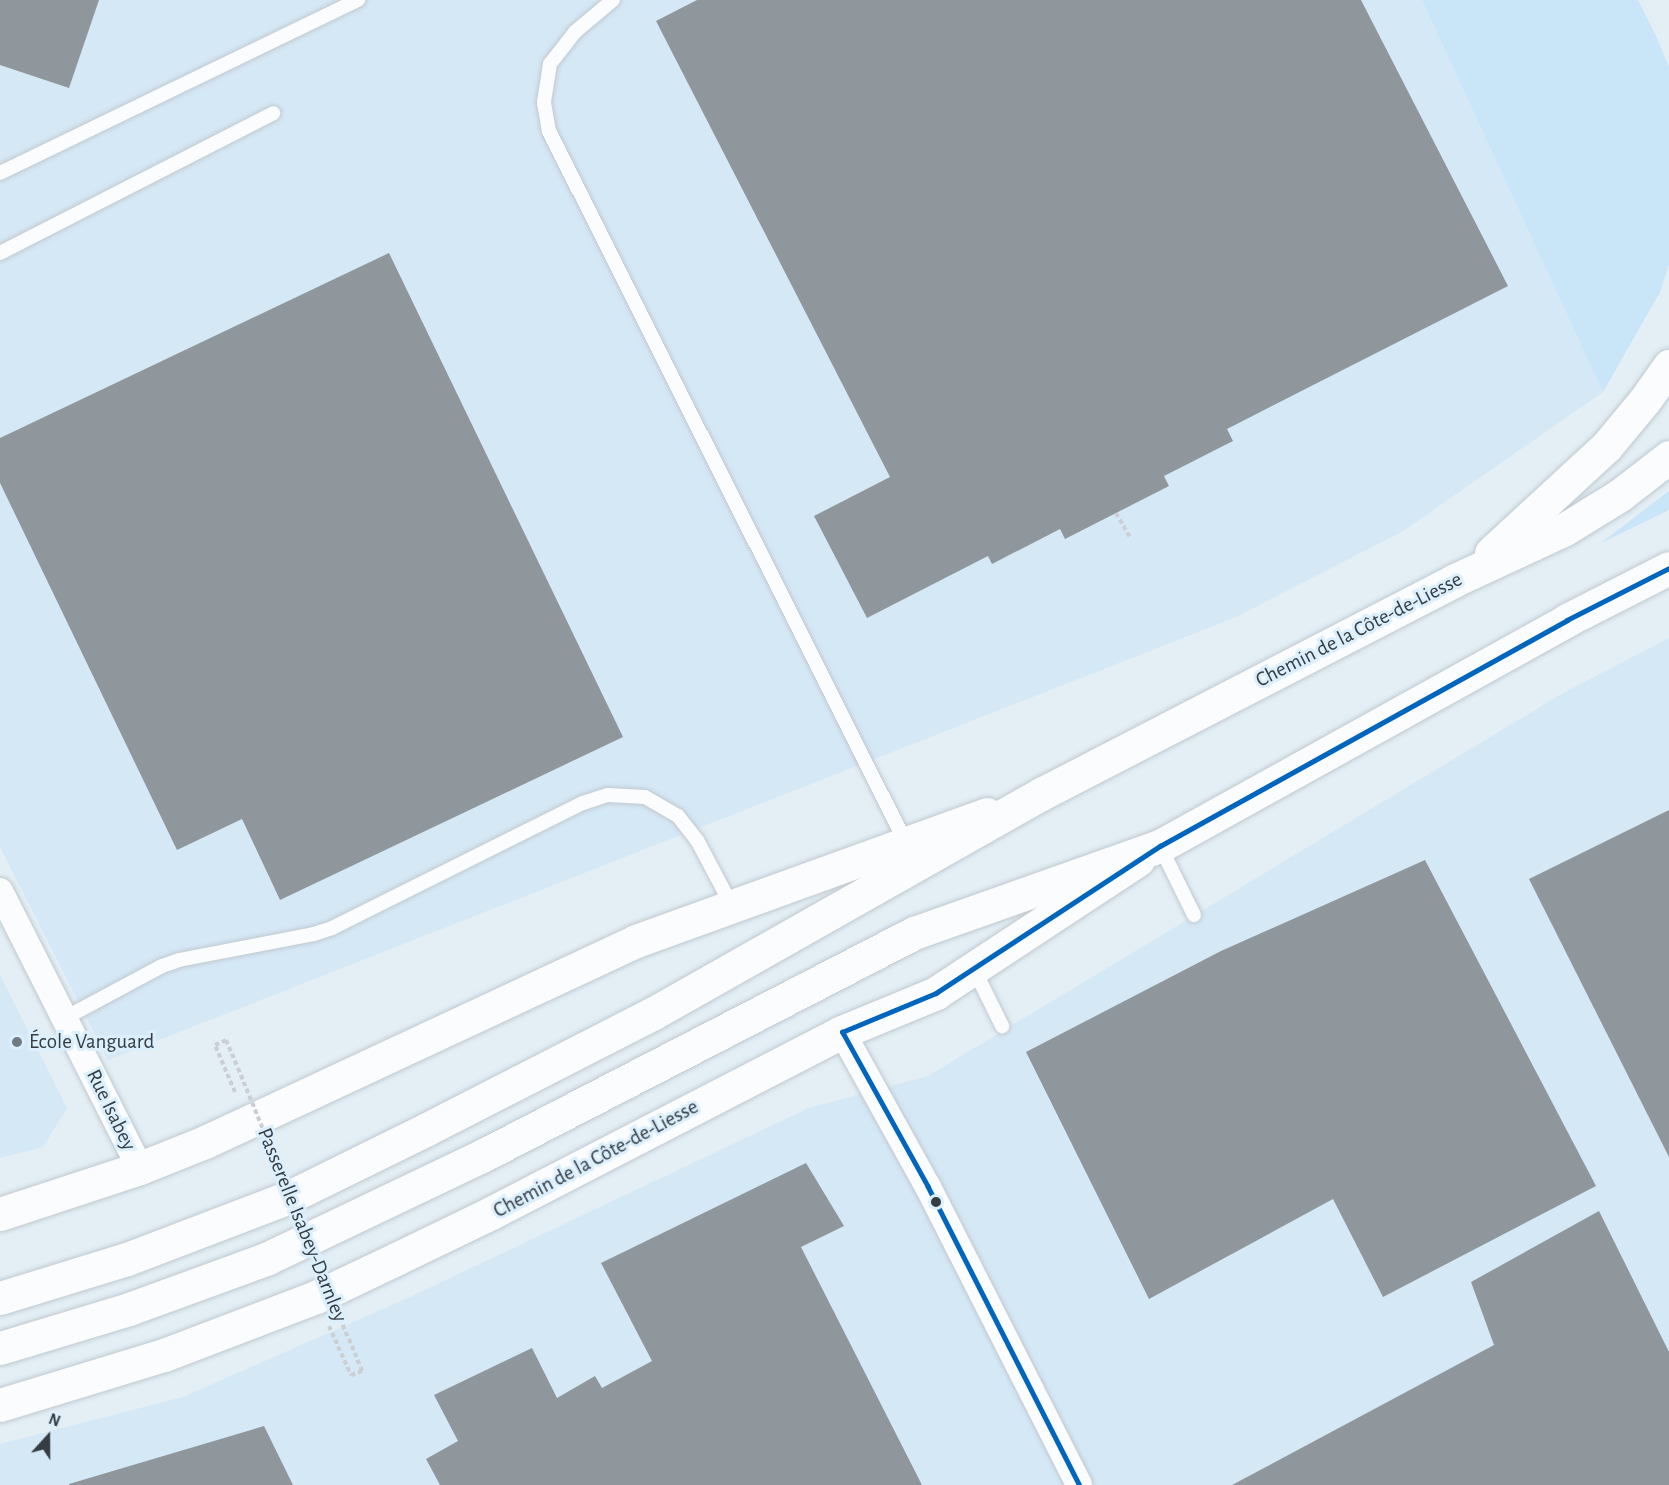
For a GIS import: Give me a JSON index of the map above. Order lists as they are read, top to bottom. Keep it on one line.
{"streets":{"main road":["Chemin de la Côte-de-Liesse"],"street":["Rue Isabey"],"path":["Passerelle Isabey-Darnley"]},"crossings":[["Chemin de la Côte-de-Liesse","Rue Isabey"]],"places":["École Vanguard"],"north":"top"}
